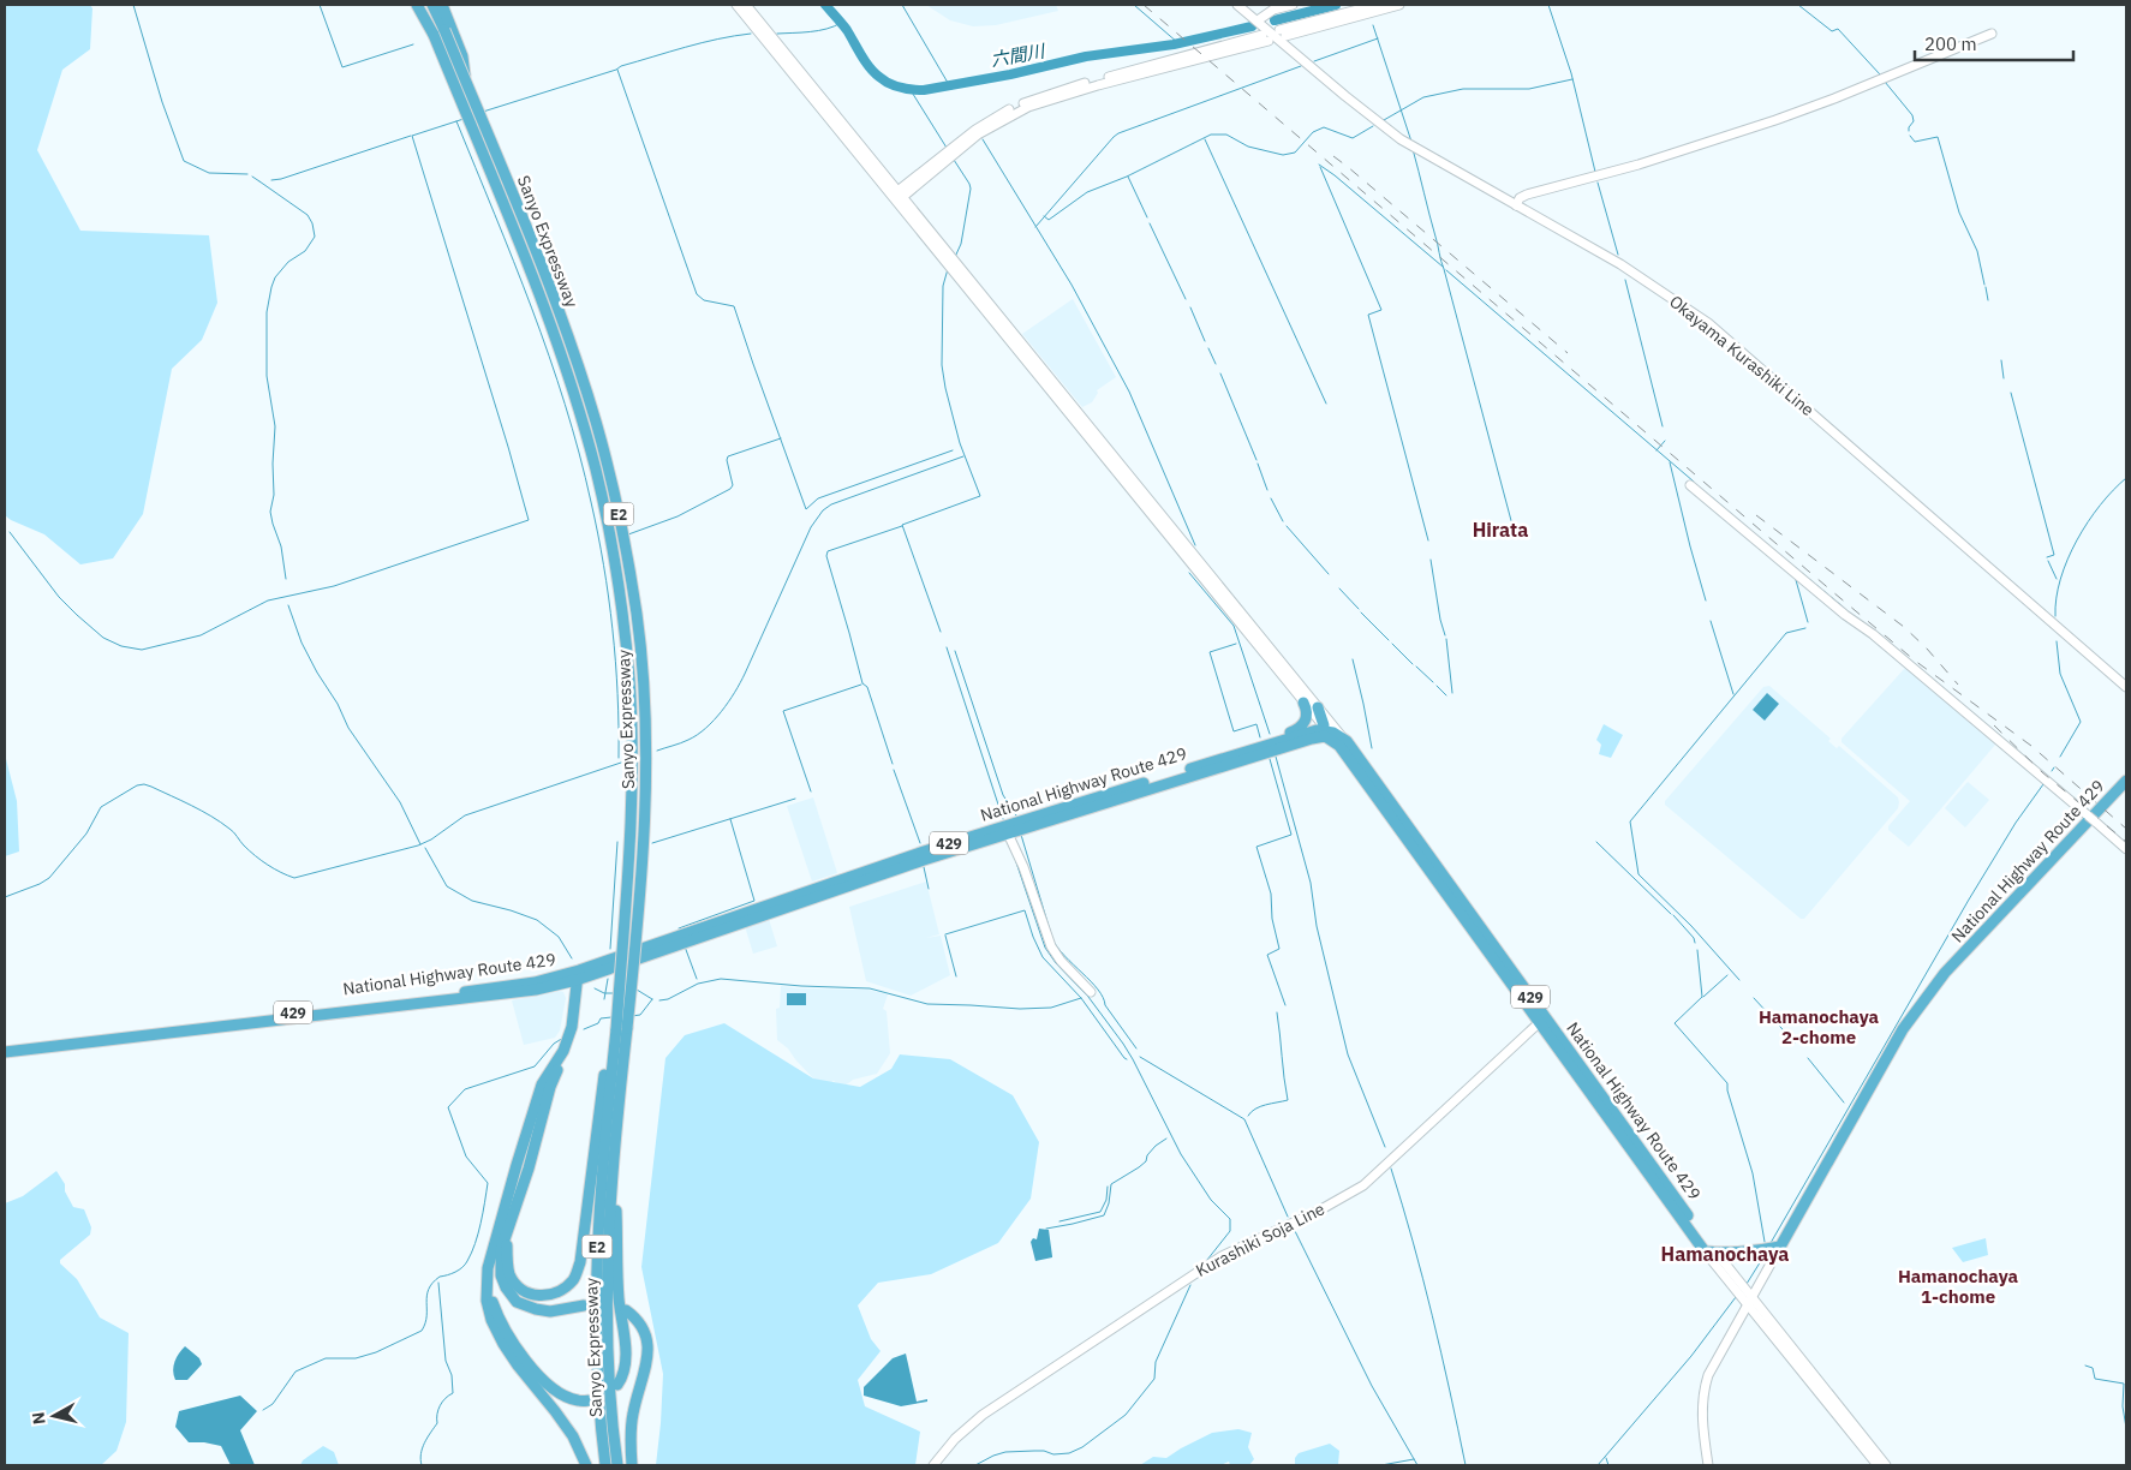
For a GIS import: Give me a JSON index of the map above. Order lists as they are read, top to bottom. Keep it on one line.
{"streets":{"highway":["Sanyo Expressway","E2","National Highway Route 429","429"],"street":["Okayama Kurashiki Line","Kurashiki Soja Line"]},"crossings":[["National Highway Route 429","Kurashiki Soja Line"]],"districts":["Hirata","Hamanochaya 2-chome","Hamanochaya","Hamanochaya 1-chome"],"water":["六間川"],"scale_bar":"200 m","north":"left"}
